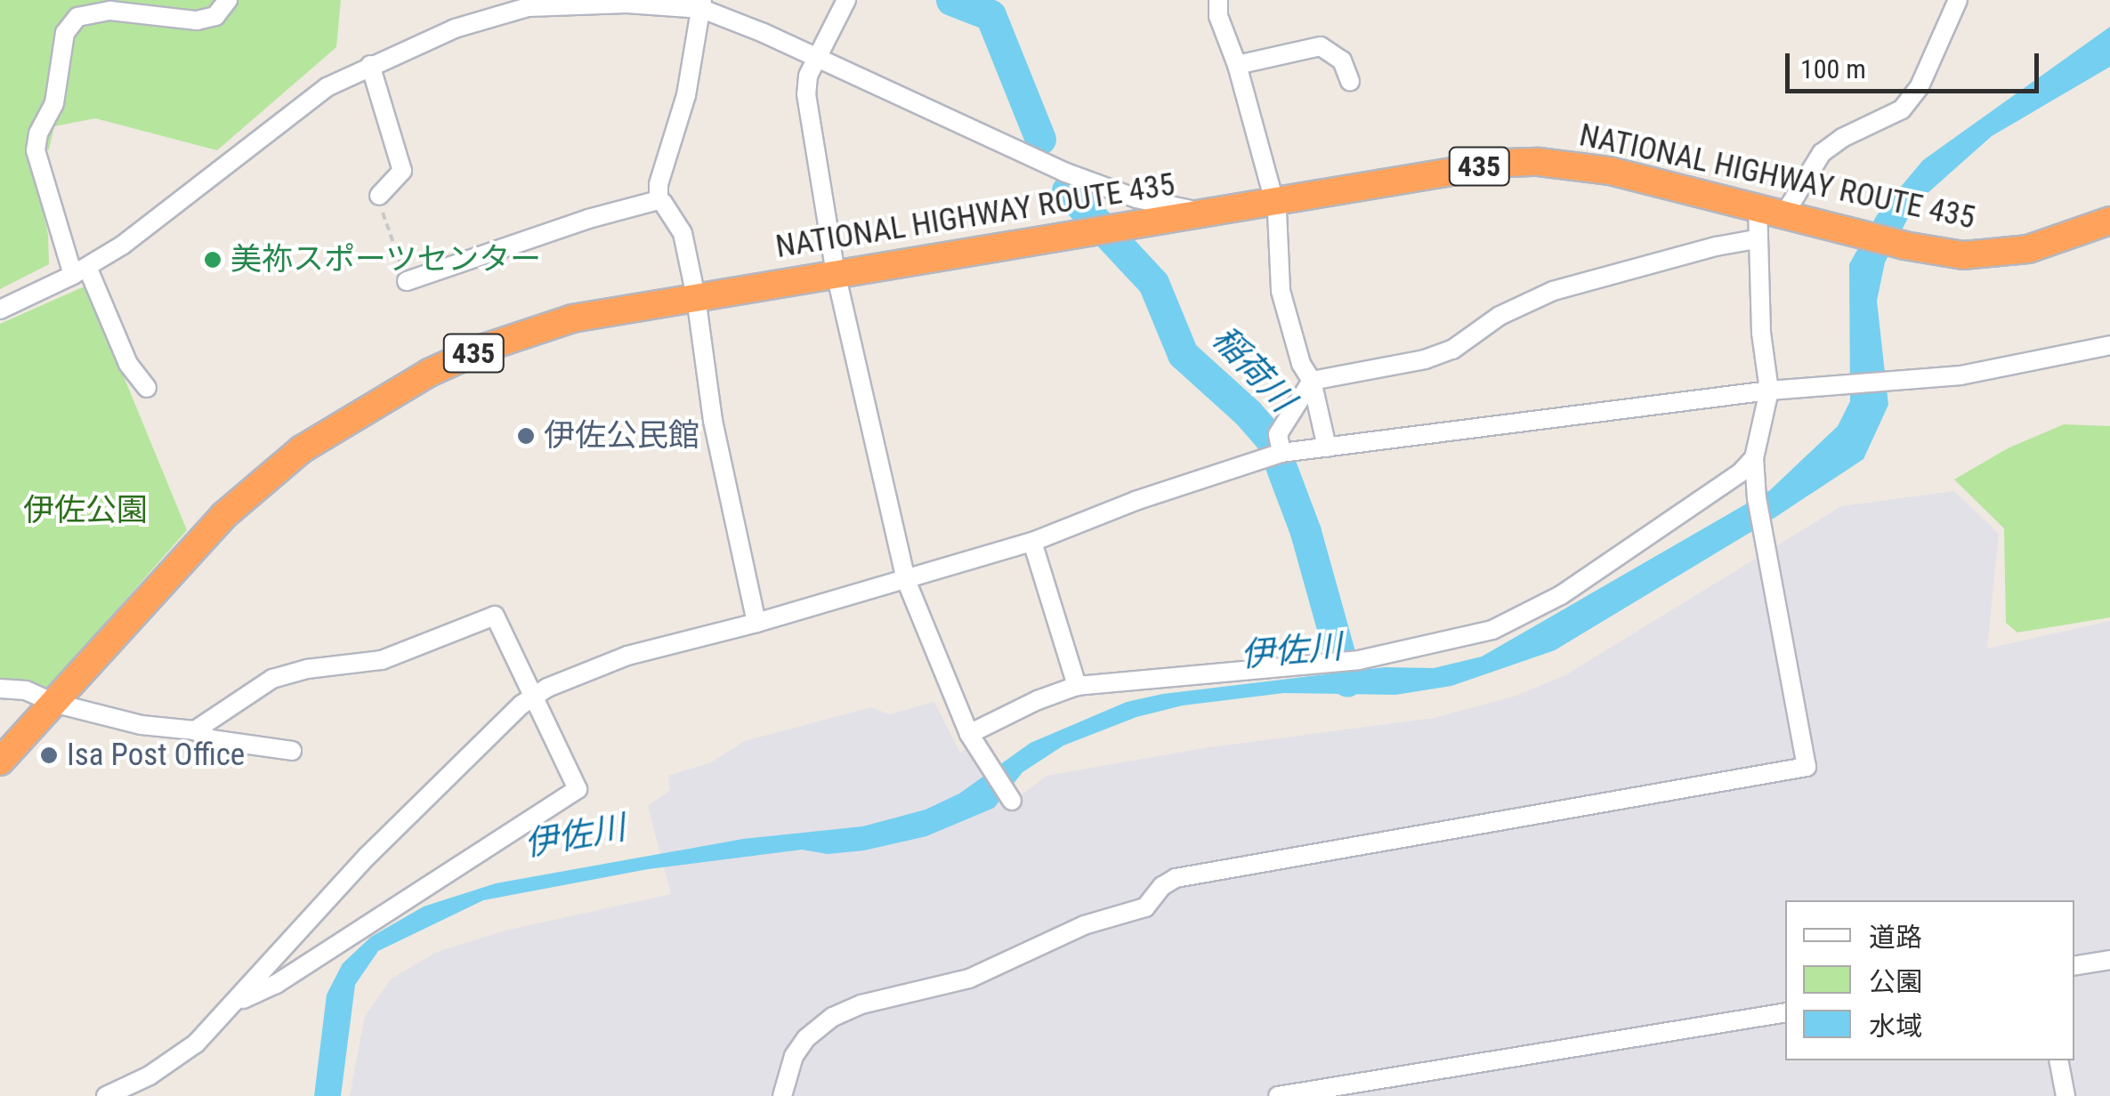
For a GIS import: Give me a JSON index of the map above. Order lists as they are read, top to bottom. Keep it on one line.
{"streets":{"highway":["435","NATIONAL HIGHWAY ROUTE 435"]},"water":["稲荷川","伊佐川"],"parks":["伊佐公園"],"places":["美祢スポーツセンター","伊佐公民館","Isa Post Office"],"legend":["道路","公園","水域"],"scale_bar":"100 m"}
